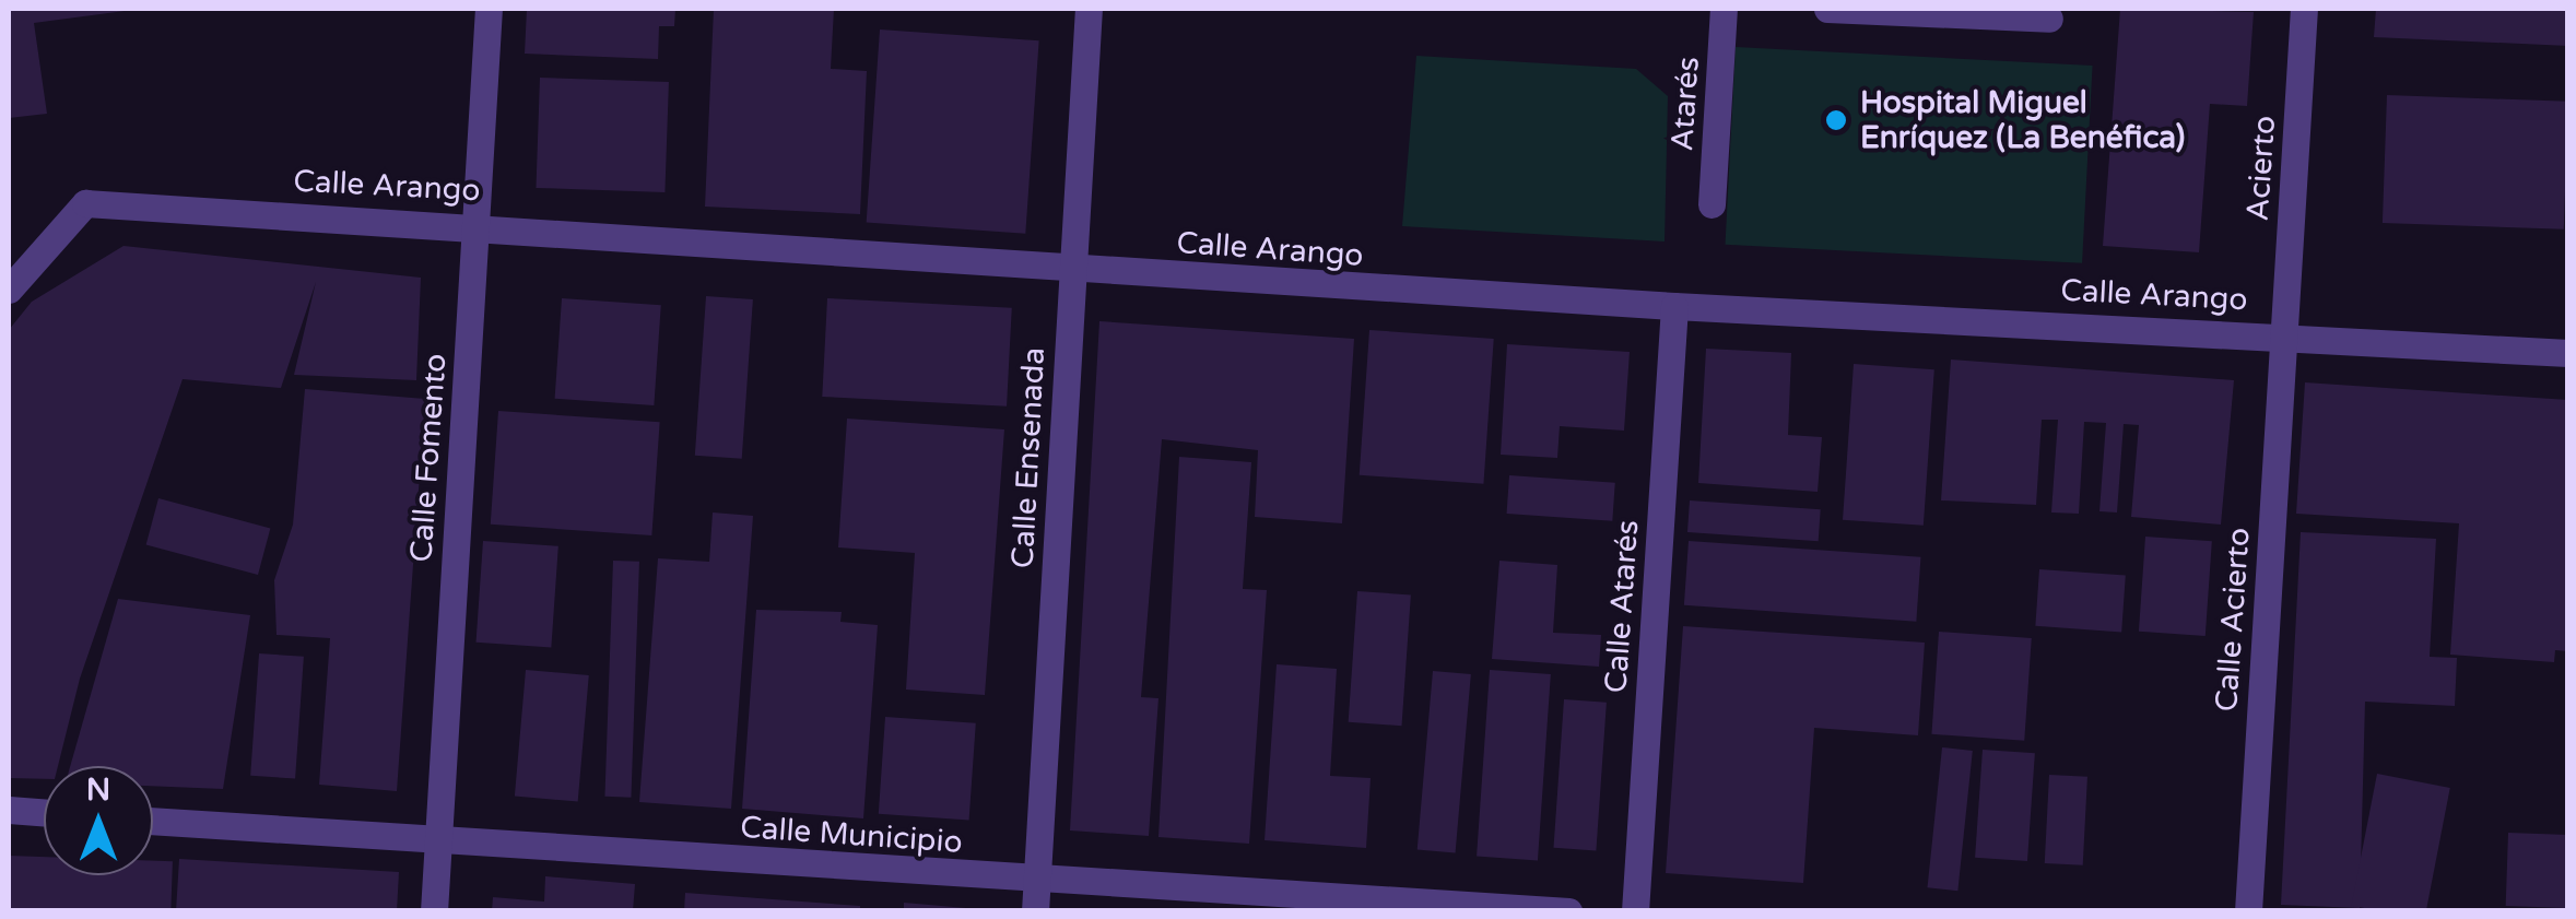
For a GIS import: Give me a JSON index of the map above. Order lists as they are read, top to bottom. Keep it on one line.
{"streets":{"street":["Atarés","Acierto","Calle Arango","Calle Fomento","Calle Ensenada","Calle Atarés","Calle Acierto","Calle Municipio"]},"crossings":[["Acierto","Calle Arango"],["Acierto","Calle Acierto"],["Calle Arango","Calle Fomento"],["Calle Arango","Calle Ensenada"],["Calle Arango","Calle Atarés"],["Calle Arango","Calle Acierto"],["Calle Fomento","Calle Municipio"],["Calle Ensenada","Calle Municipio"]],"places":["Hospital Miguel Enríquez (La Benéfica)"],"north":"top"}
